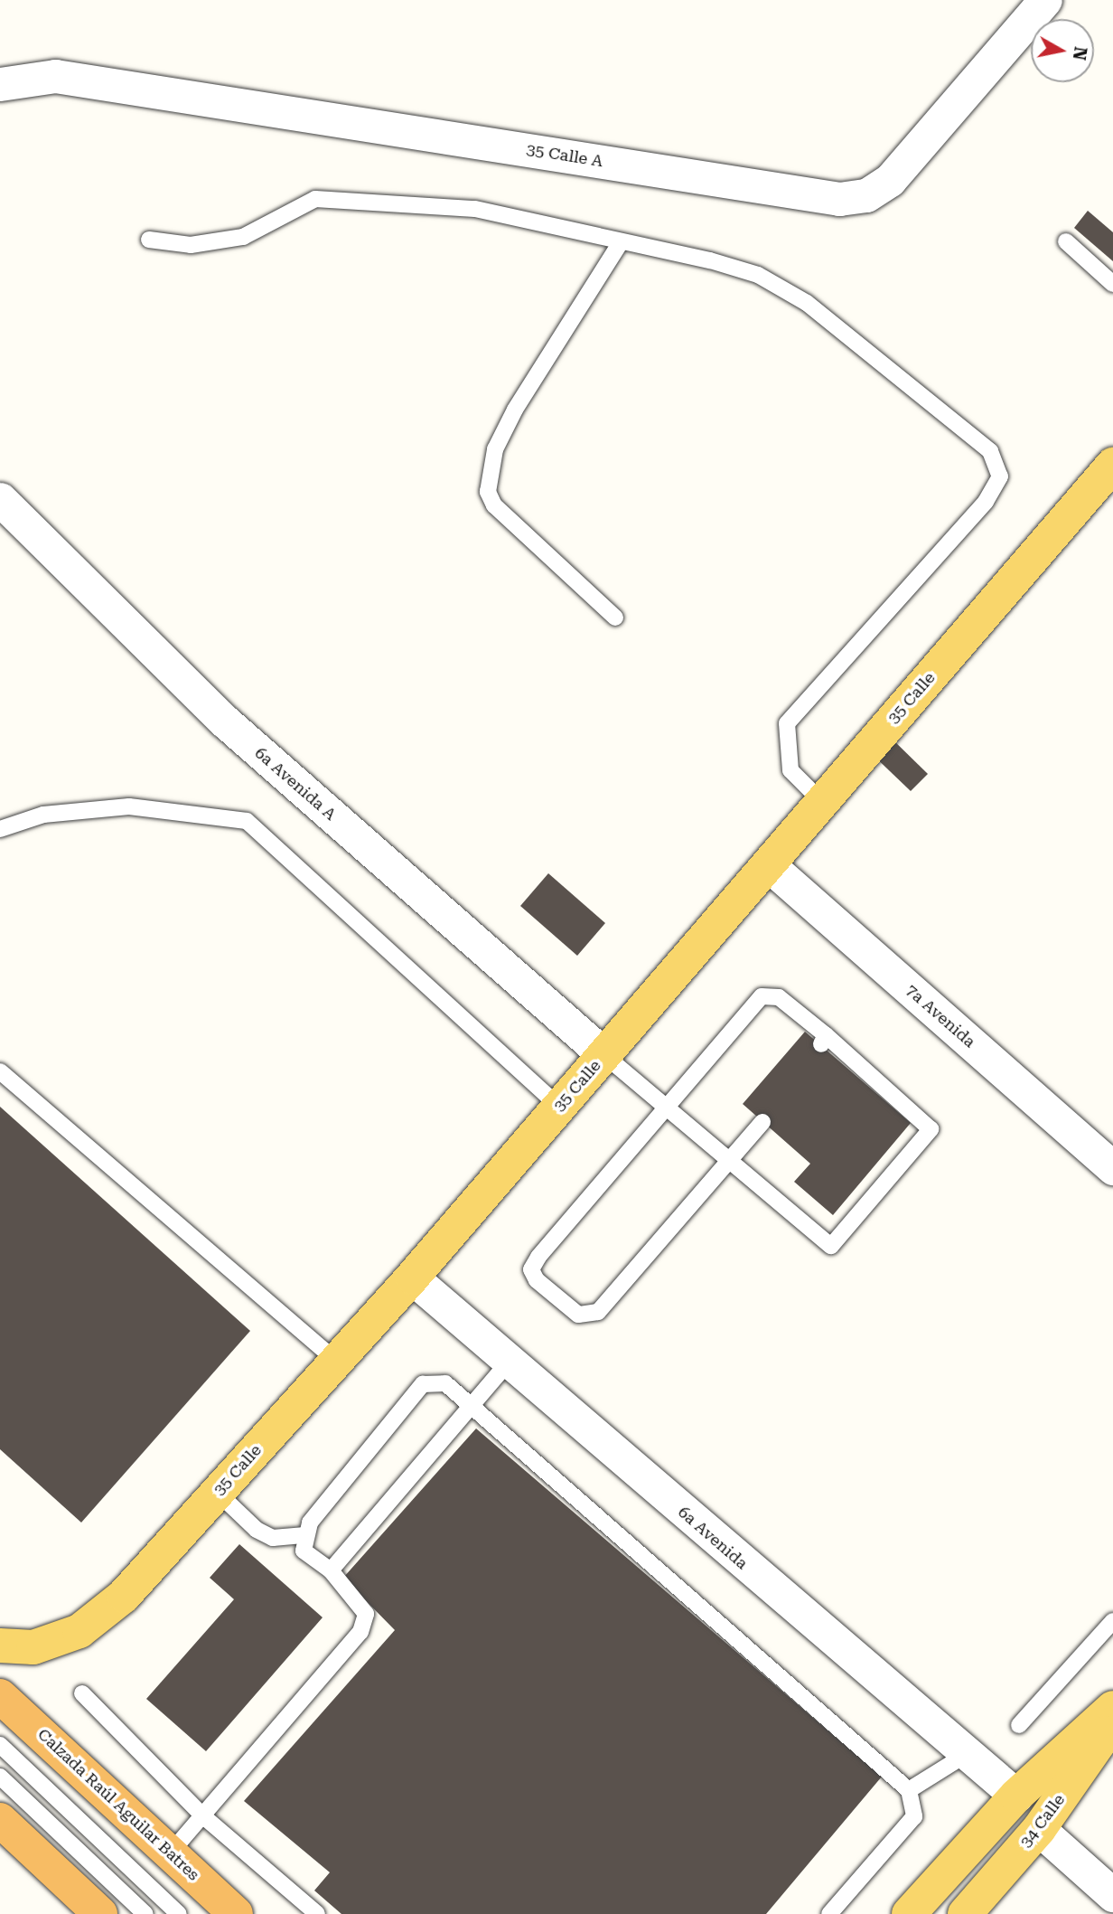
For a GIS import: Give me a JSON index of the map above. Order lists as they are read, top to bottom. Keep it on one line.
{"streets":{"highway":["Calzada Raúl Aguilar Batres"],"main road":["35 Calle","34 Calle"],"street":["35 Calle A","6a Avenida A","7a Avenida","6a Avenida"]},"crossings":[["35 Calle","6a Avenida A"],["35 Calle","7a Avenida"],["35 Calle","6a Avenida"]],"north":"right"}
